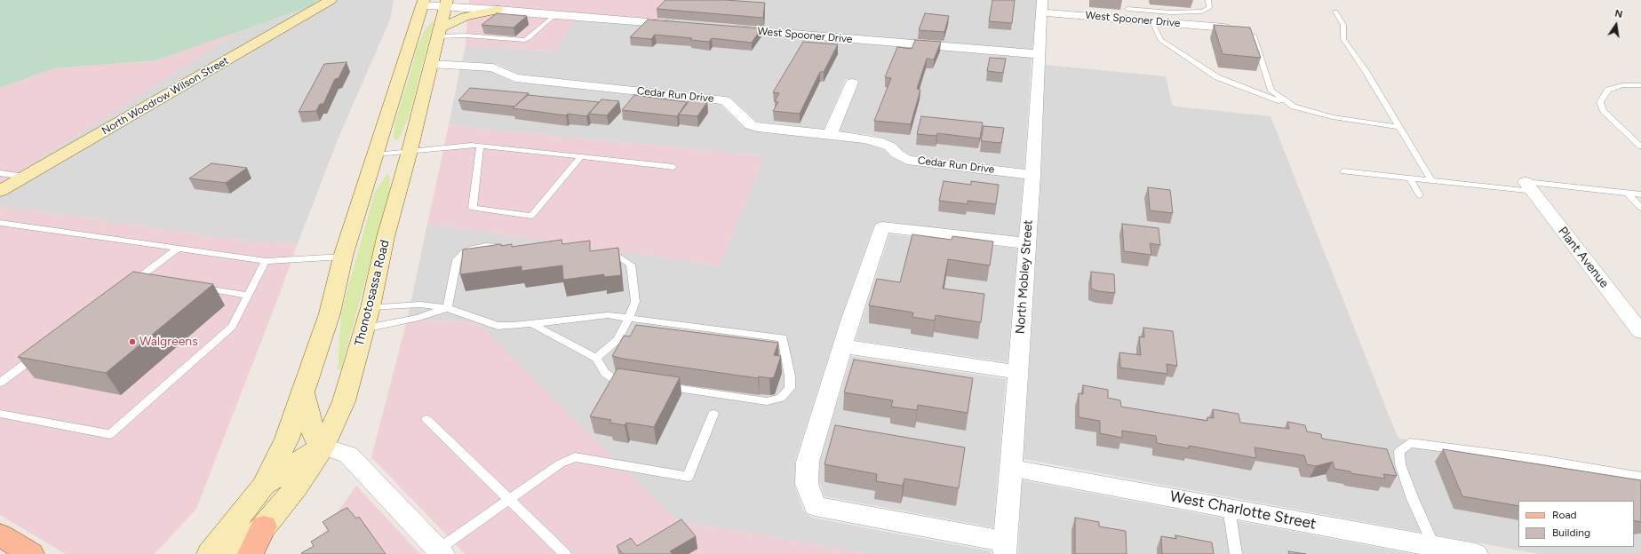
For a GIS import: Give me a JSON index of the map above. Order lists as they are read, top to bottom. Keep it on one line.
{"streets":{"main road":["North Woodrow Wilson Street","Thonotosassa Road"],"street":["West Spooner Drive","Cedar Run Drive","Plant Avenue","North Mobley Street","West Charlotte Street"]},"crossings":[["West Spooner Drive","North Mobley Street"],["Cedar Run Drive","North Mobley Street"],["Cedar Run Drive","Thonotosassa Road"],["North Mobley Street","West Charlotte Street"]],"places":["Walgreens"],"legend":["Road","Building"],"north":"top"}
